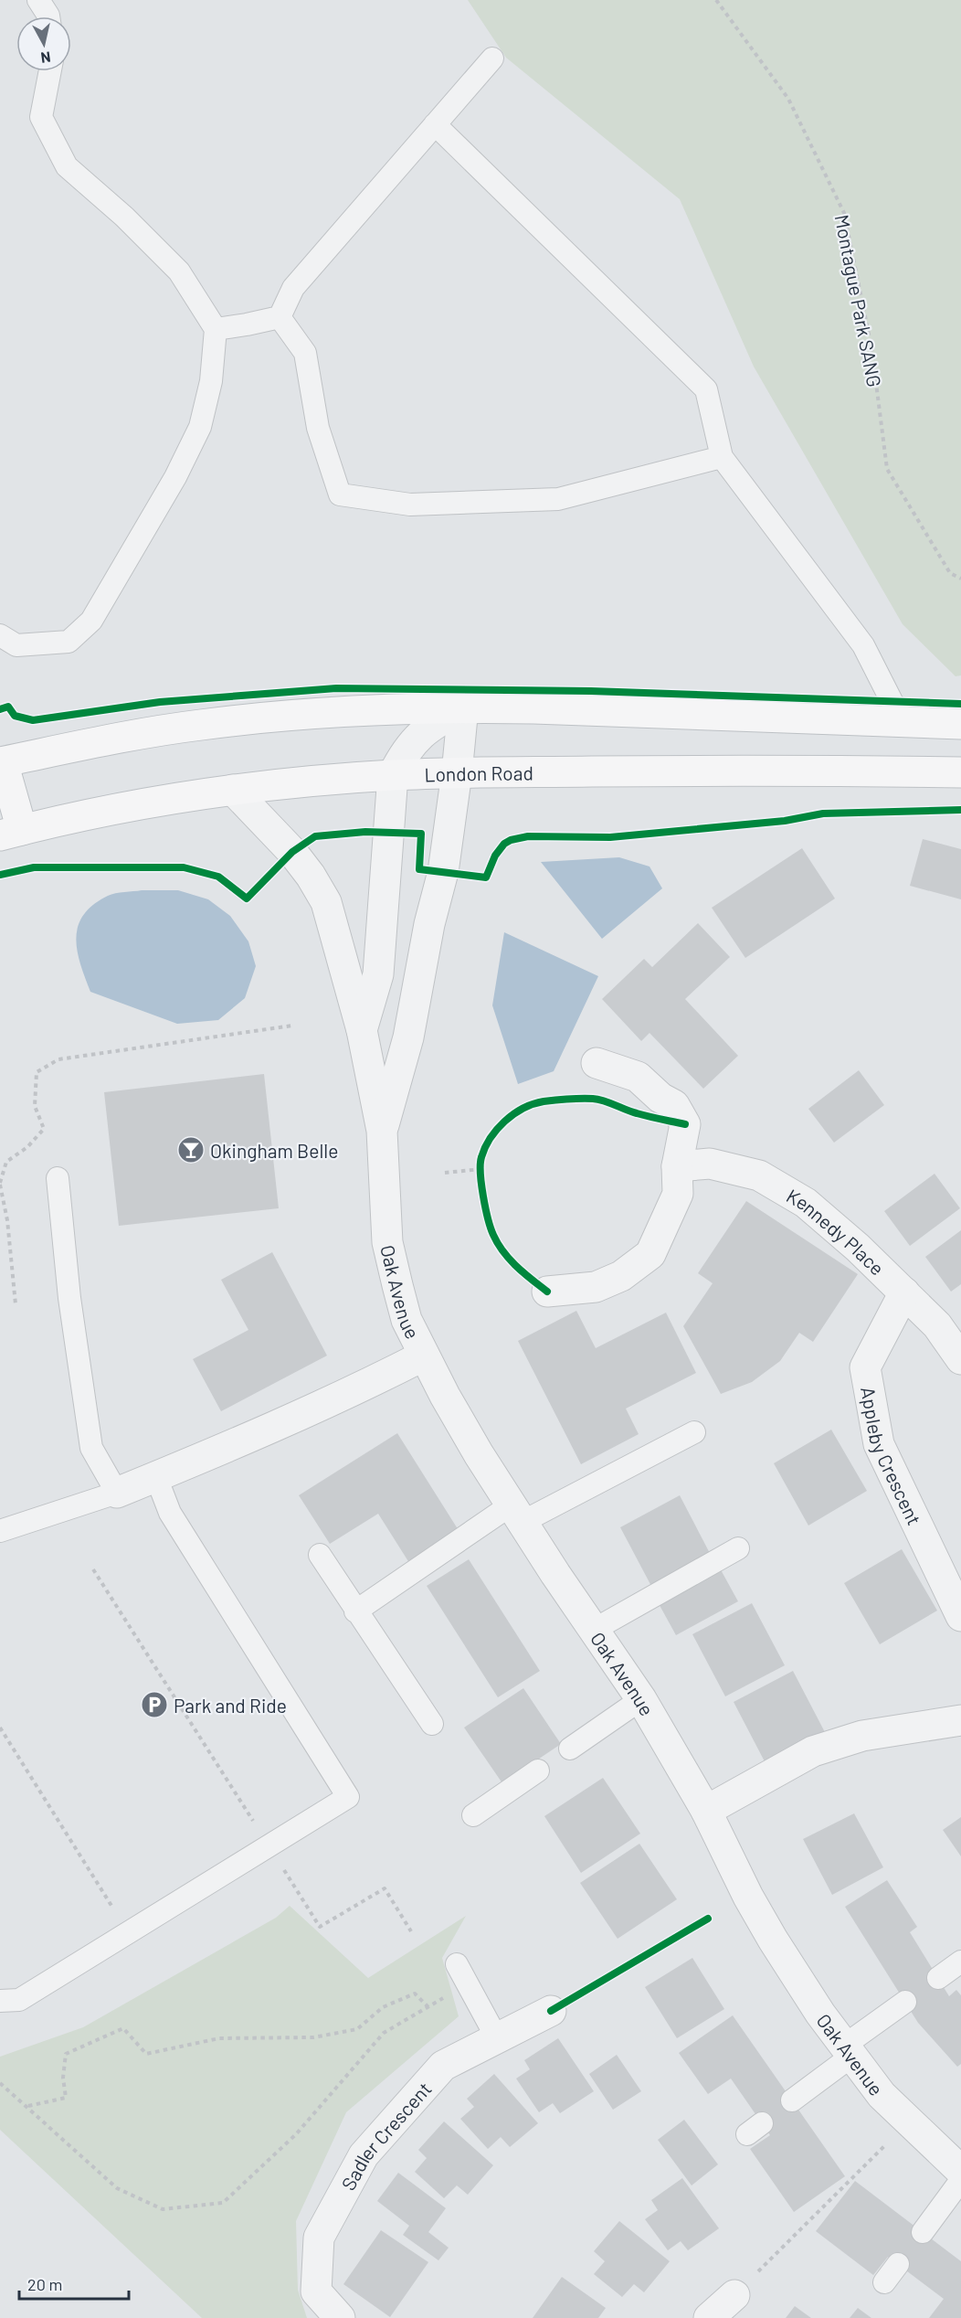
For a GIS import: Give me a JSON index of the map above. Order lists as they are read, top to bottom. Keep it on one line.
{"streets":{"main road":["London Road"],"street":["Kennedy Place","Oak Avenue","Appleby Crescent","Sadler Crescent"],"path":["Montague Park SANG"]},"crossings":[["London Road","Oak Avenue"],["Kennedy Place","Appleby Crescent"]],"places":{"bar":["Okingham Belle"],"parking":["Park and Ride"]},"scale_bar":"20 m","north":"bottom"}
